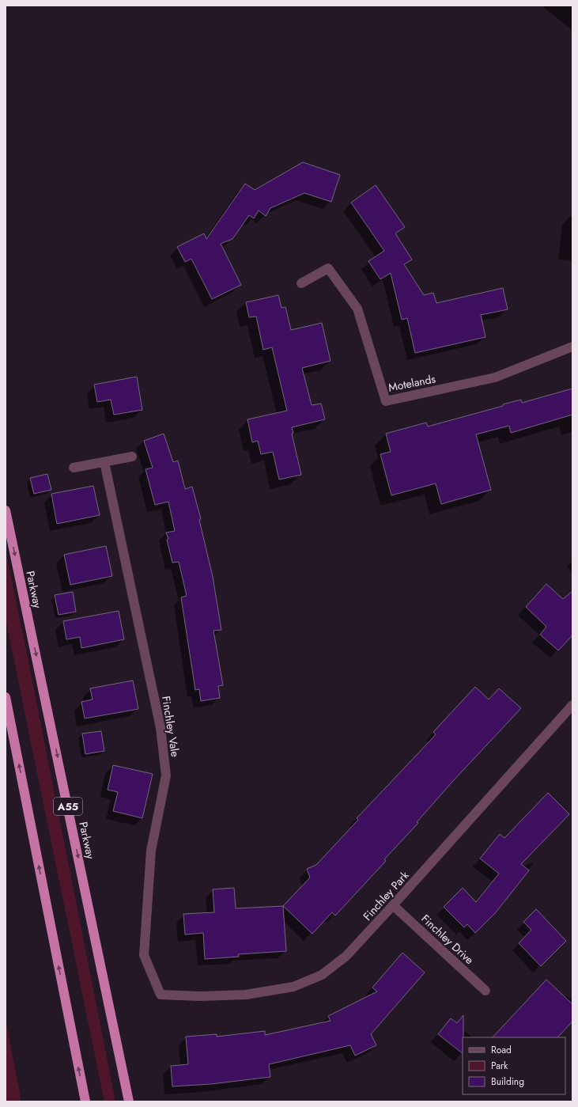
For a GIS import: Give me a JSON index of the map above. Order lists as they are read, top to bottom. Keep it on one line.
{"streets":{"highway":["Parkway","A55"],"street":["Motelands","Finchley Vale","Finchley Park","Finchley Drive"]},"crossings":[["Finchley Vale","Finchley Park"],["Finchley Park","Finchley Drive"]],"legend":["Road","Park","Building"]}
